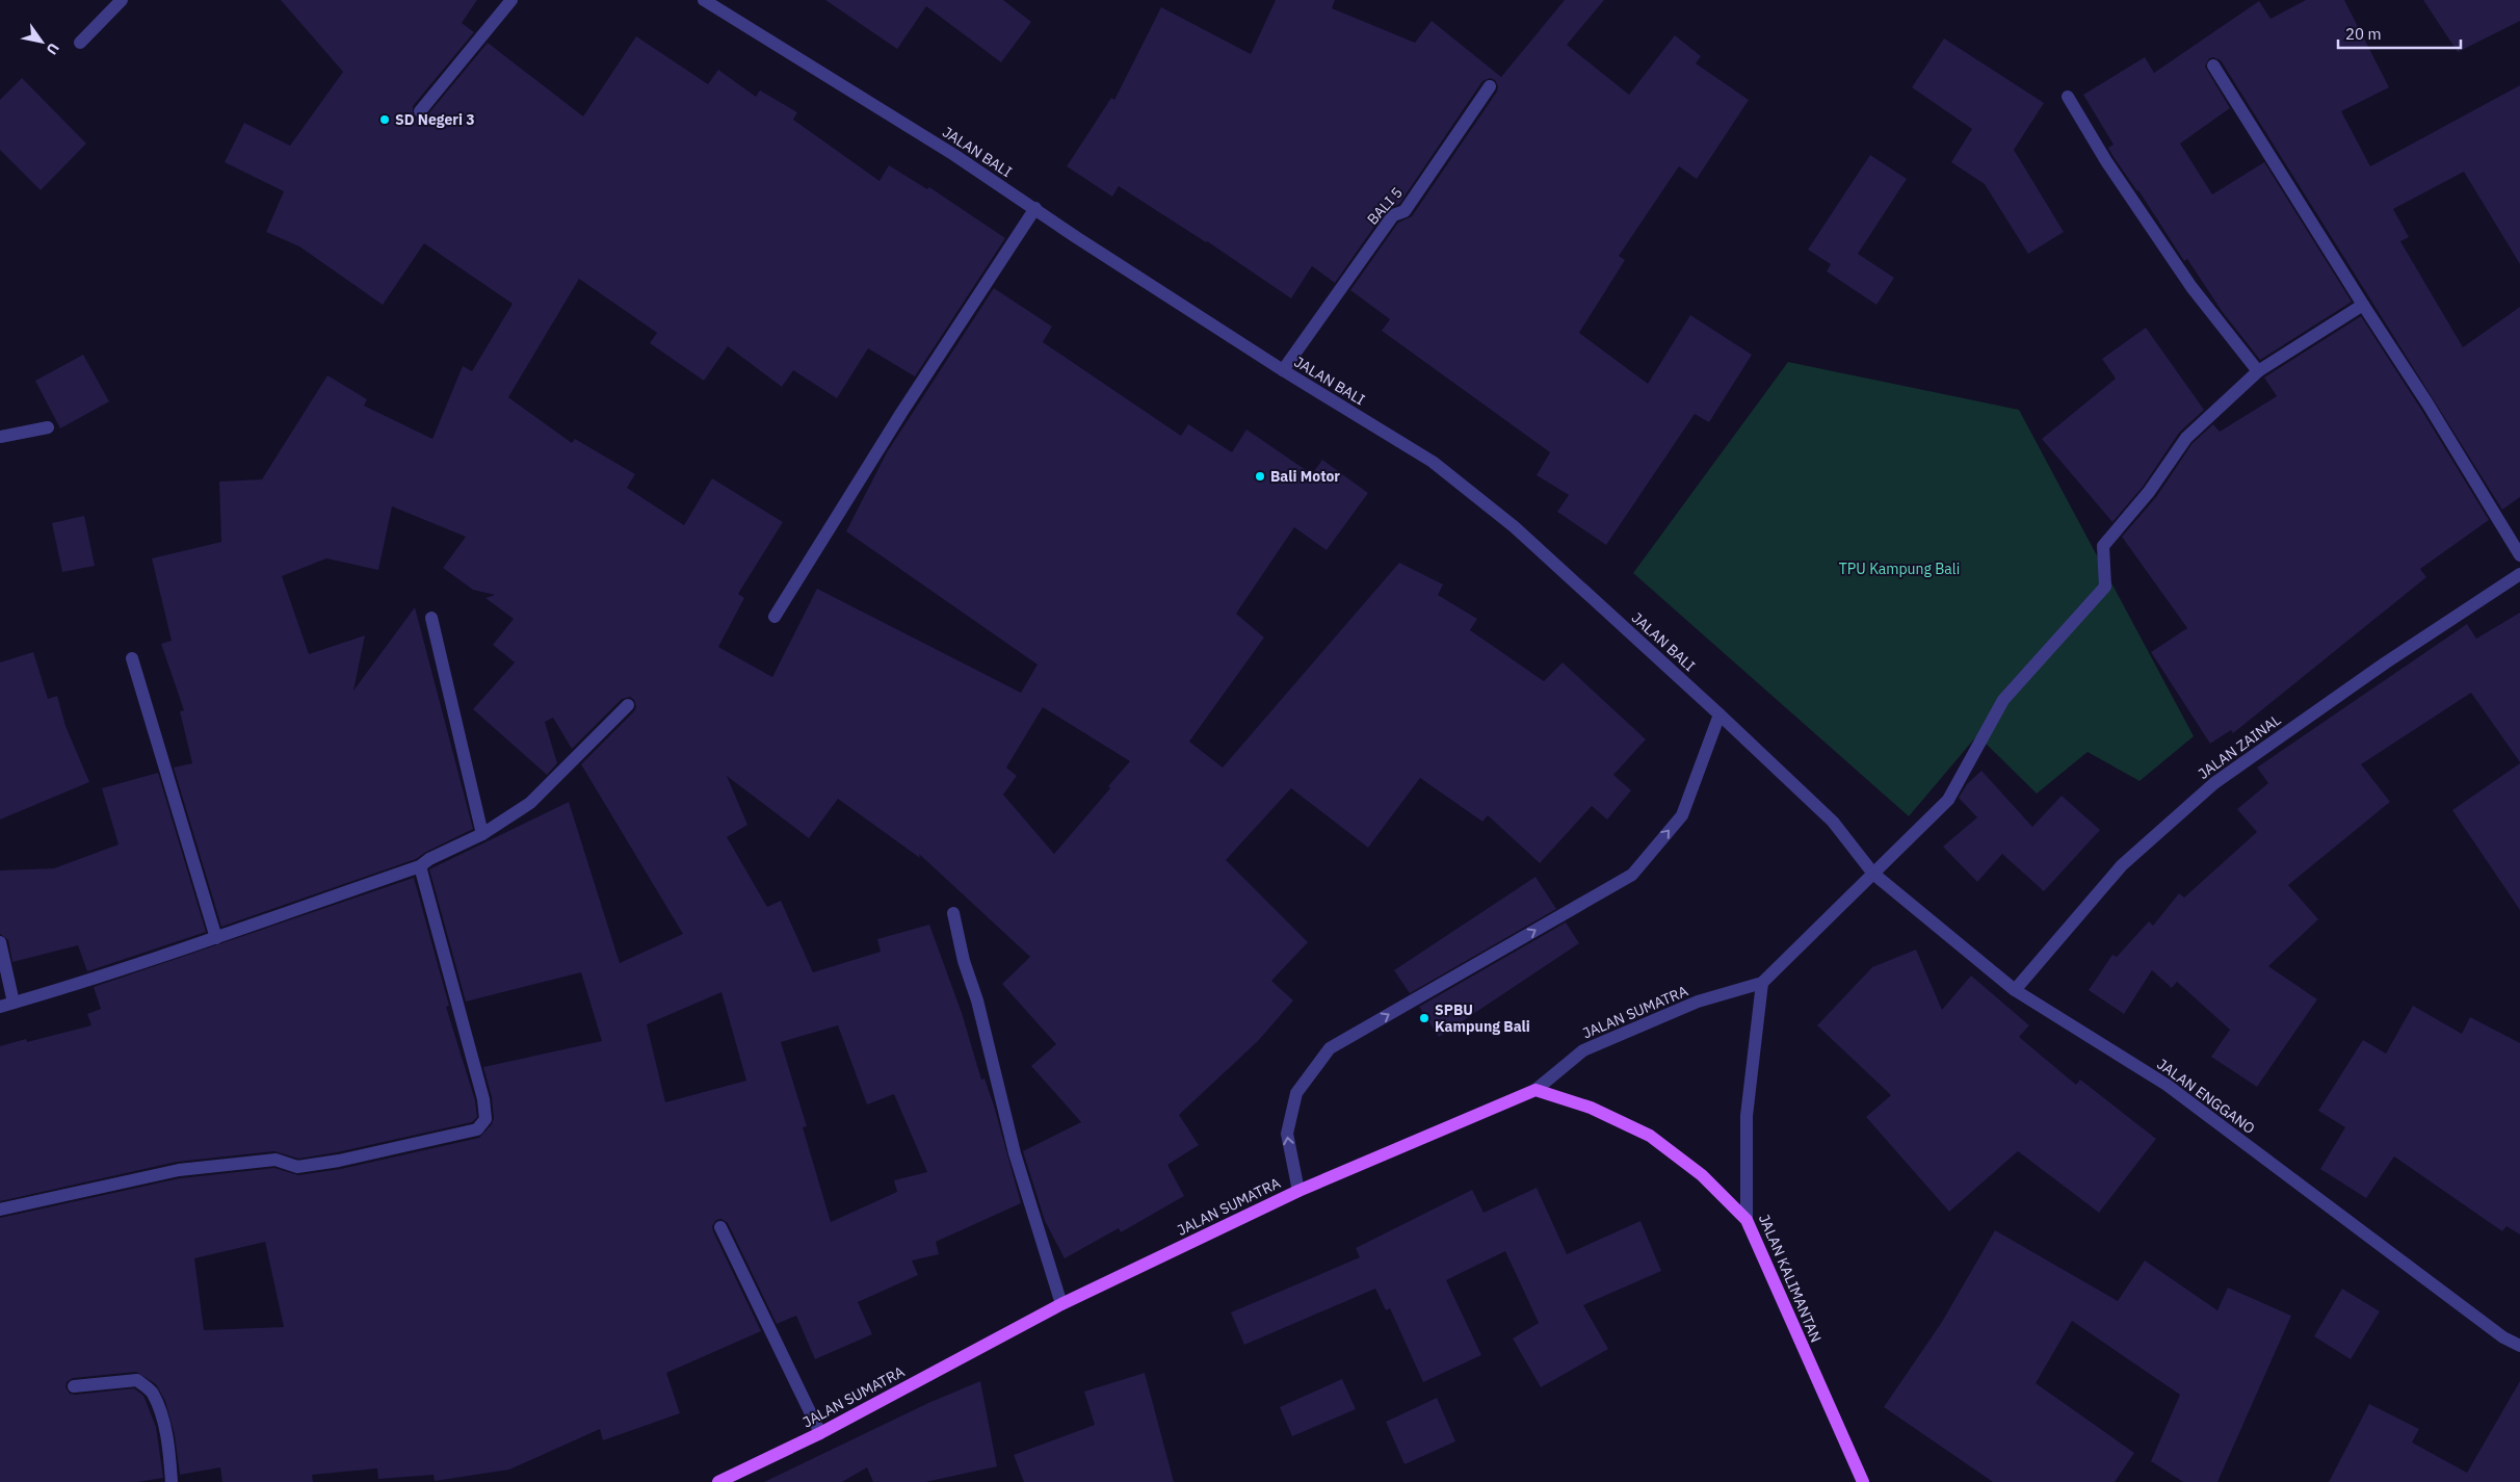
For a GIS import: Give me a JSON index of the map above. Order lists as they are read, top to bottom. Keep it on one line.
{"streets":{"main road":["JALAN SUMATRA","JALAN KALIMANTAN"],"street":["JALAN BALI","BALI 5","JALAN ZAINAL","JALAN ENGGANO"]},"crossings":[["JALAN BALI","BALI 5"],["JALAN BALI","JALAN ENGGANO"],["JALAN ZAINAL","JALAN ENGGANO"],["JALAN SUMATRA","JALAN KALIMANTAN"]],"parks":["TPU Kampung Bali"],"places":["SD Negeri 3","Bali Motor","SPBU Kampung Bali"],"scale_bar":"20 m","north":"bottom right"}
